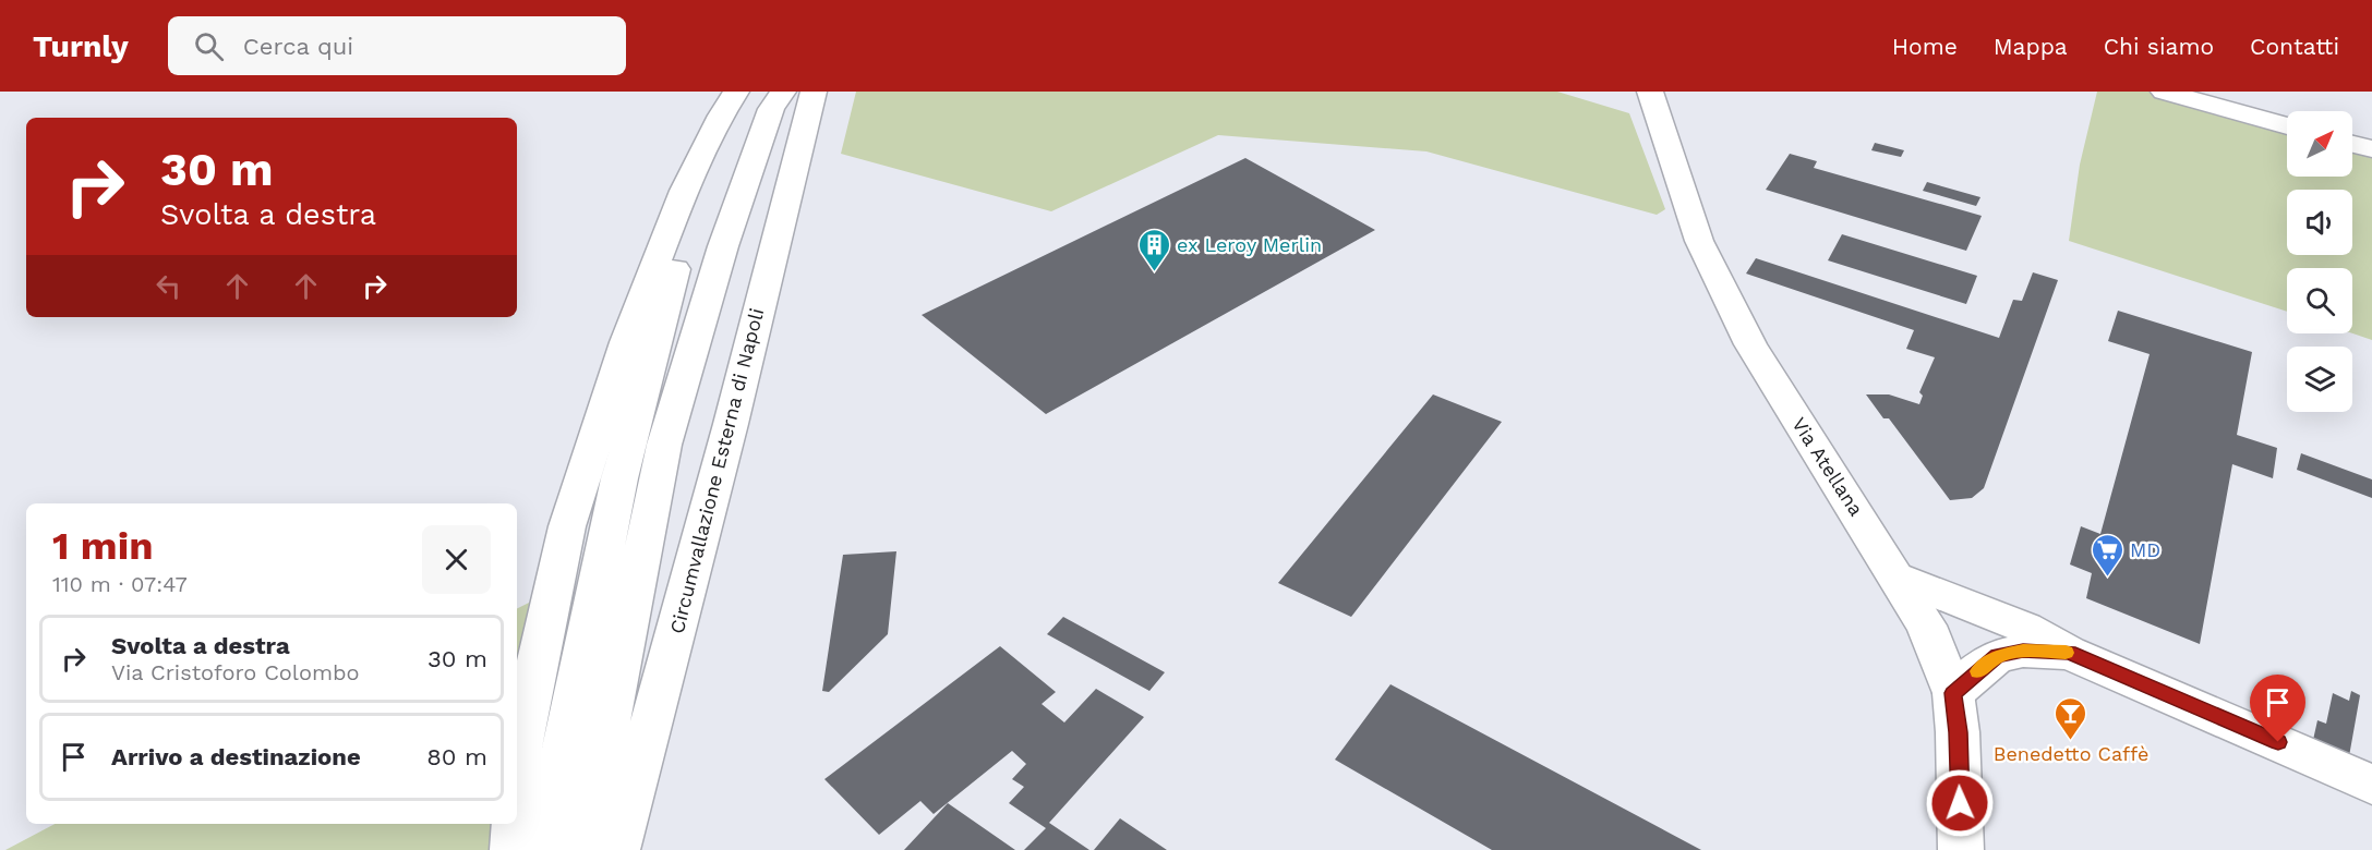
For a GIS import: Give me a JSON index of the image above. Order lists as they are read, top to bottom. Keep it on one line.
{"streets":{"main road":["Via Atellana","Circumvallazione Esterna di Napoli"]},"places":{"building":["ex Leroy Merlin"],"supermarket":["MD"],"bar":["Benedetto Caffè"]},"north":"top right","page":{"header":"Turnly","search":"Cerca qui","nav":["Home","Mappa","Chi siamo","Contatti"],"turn":["30 m","Svolta a destra"],"heading":["1 min","110 m · 07:47"],"list":[{"name":"Svolta a destra","note":"Via Cristoforo Colombo","value":"30 m"},{"name":"Arrivo a destinazione","value":"80 m"}]}}
